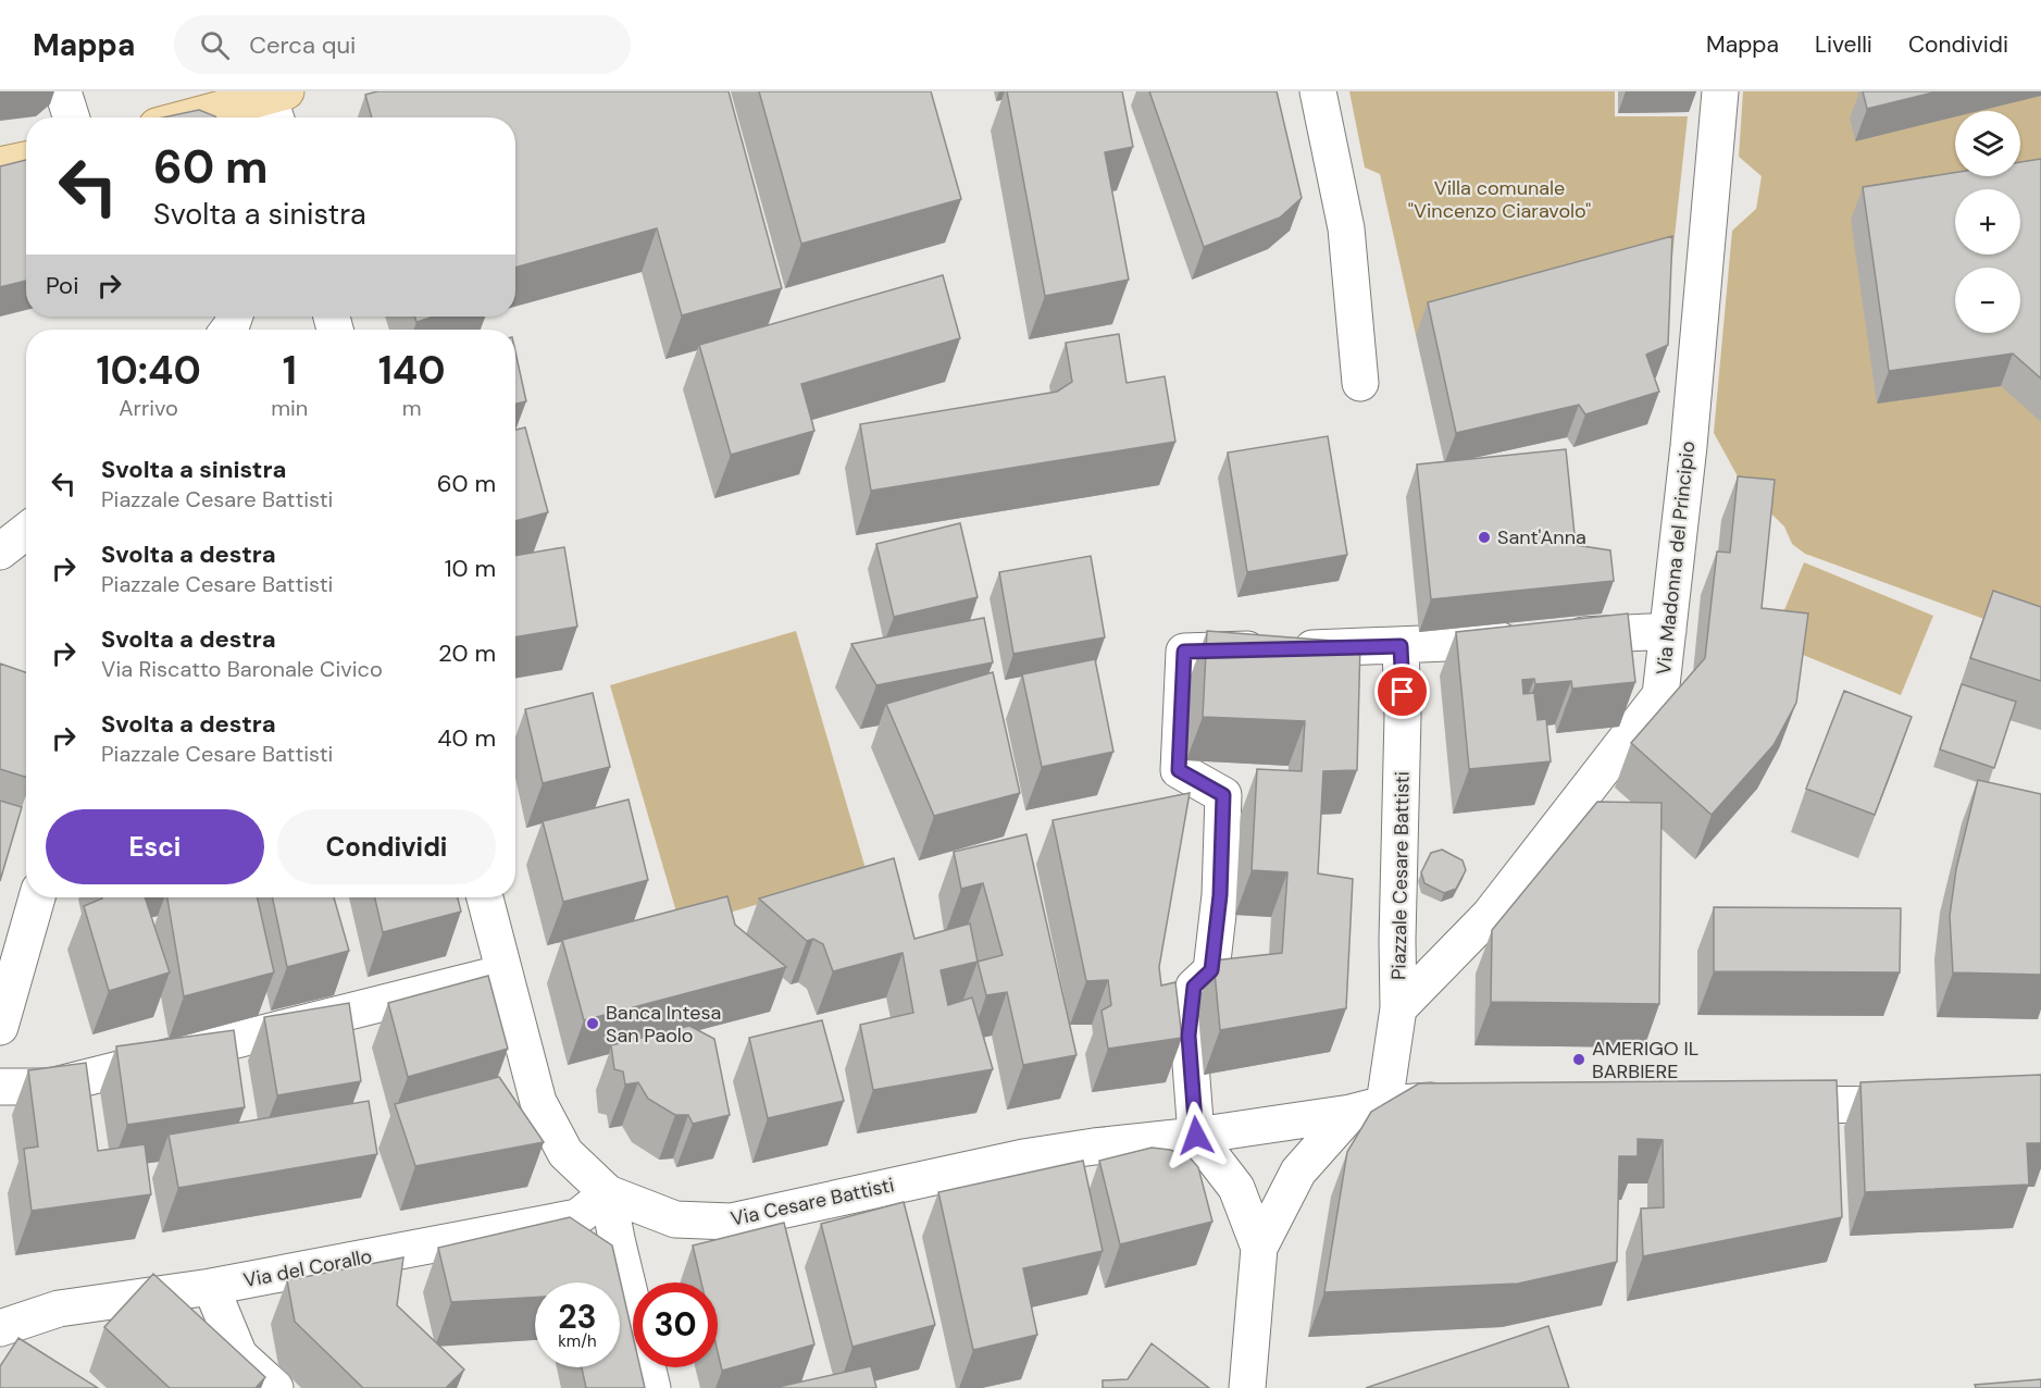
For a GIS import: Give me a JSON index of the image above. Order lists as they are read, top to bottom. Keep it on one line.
{"streets":{"street":["Via Madonna del Principio","Piazzale Cesare Battisti","Via Cesare Battisti","Via del Corallo"]},"crossings":[["Via Madonna del Principio","Piazzale Cesare Battisti"],["Piazzale Cesare Battisti","Via Cesare Battisti"],["Via Cesare Battisti","Via del Corallo"]],"parks":["Villa comunale \"Vincenzo Ciaravolo\""],"places":["Sant'Anna","Banca Intesa San Paolo","AMERIGO IL BARBIERE"],"page":{"header":"Mappa","search":"Cerca qui","nav":["Mappa","Livelli","Condividi"],"map_buttons":["+","−"],"turn":["60 m","Svolta a sinistra"],"then":"Poi","eta":["10:40","Arrivo","1","min","140","m"],"list":[{"name":"Svolta a sinistra","note":"Piazzale Cesare Battisti","value":"60 m"},{"name":"Svolta a destra","note":"Piazzale Cesare Battisti","value":"10 m"},{"name":"Svolta a destra","note":"Via Riscatto Baronale Civico","value":"20 m"},{"name":"Svolta a destra","note":"Piazzale Cesare Battisti","value":"40 m"}],"buttons":["Esci","Condividi"],"speed":"23 km/h","limit":"30"}}
